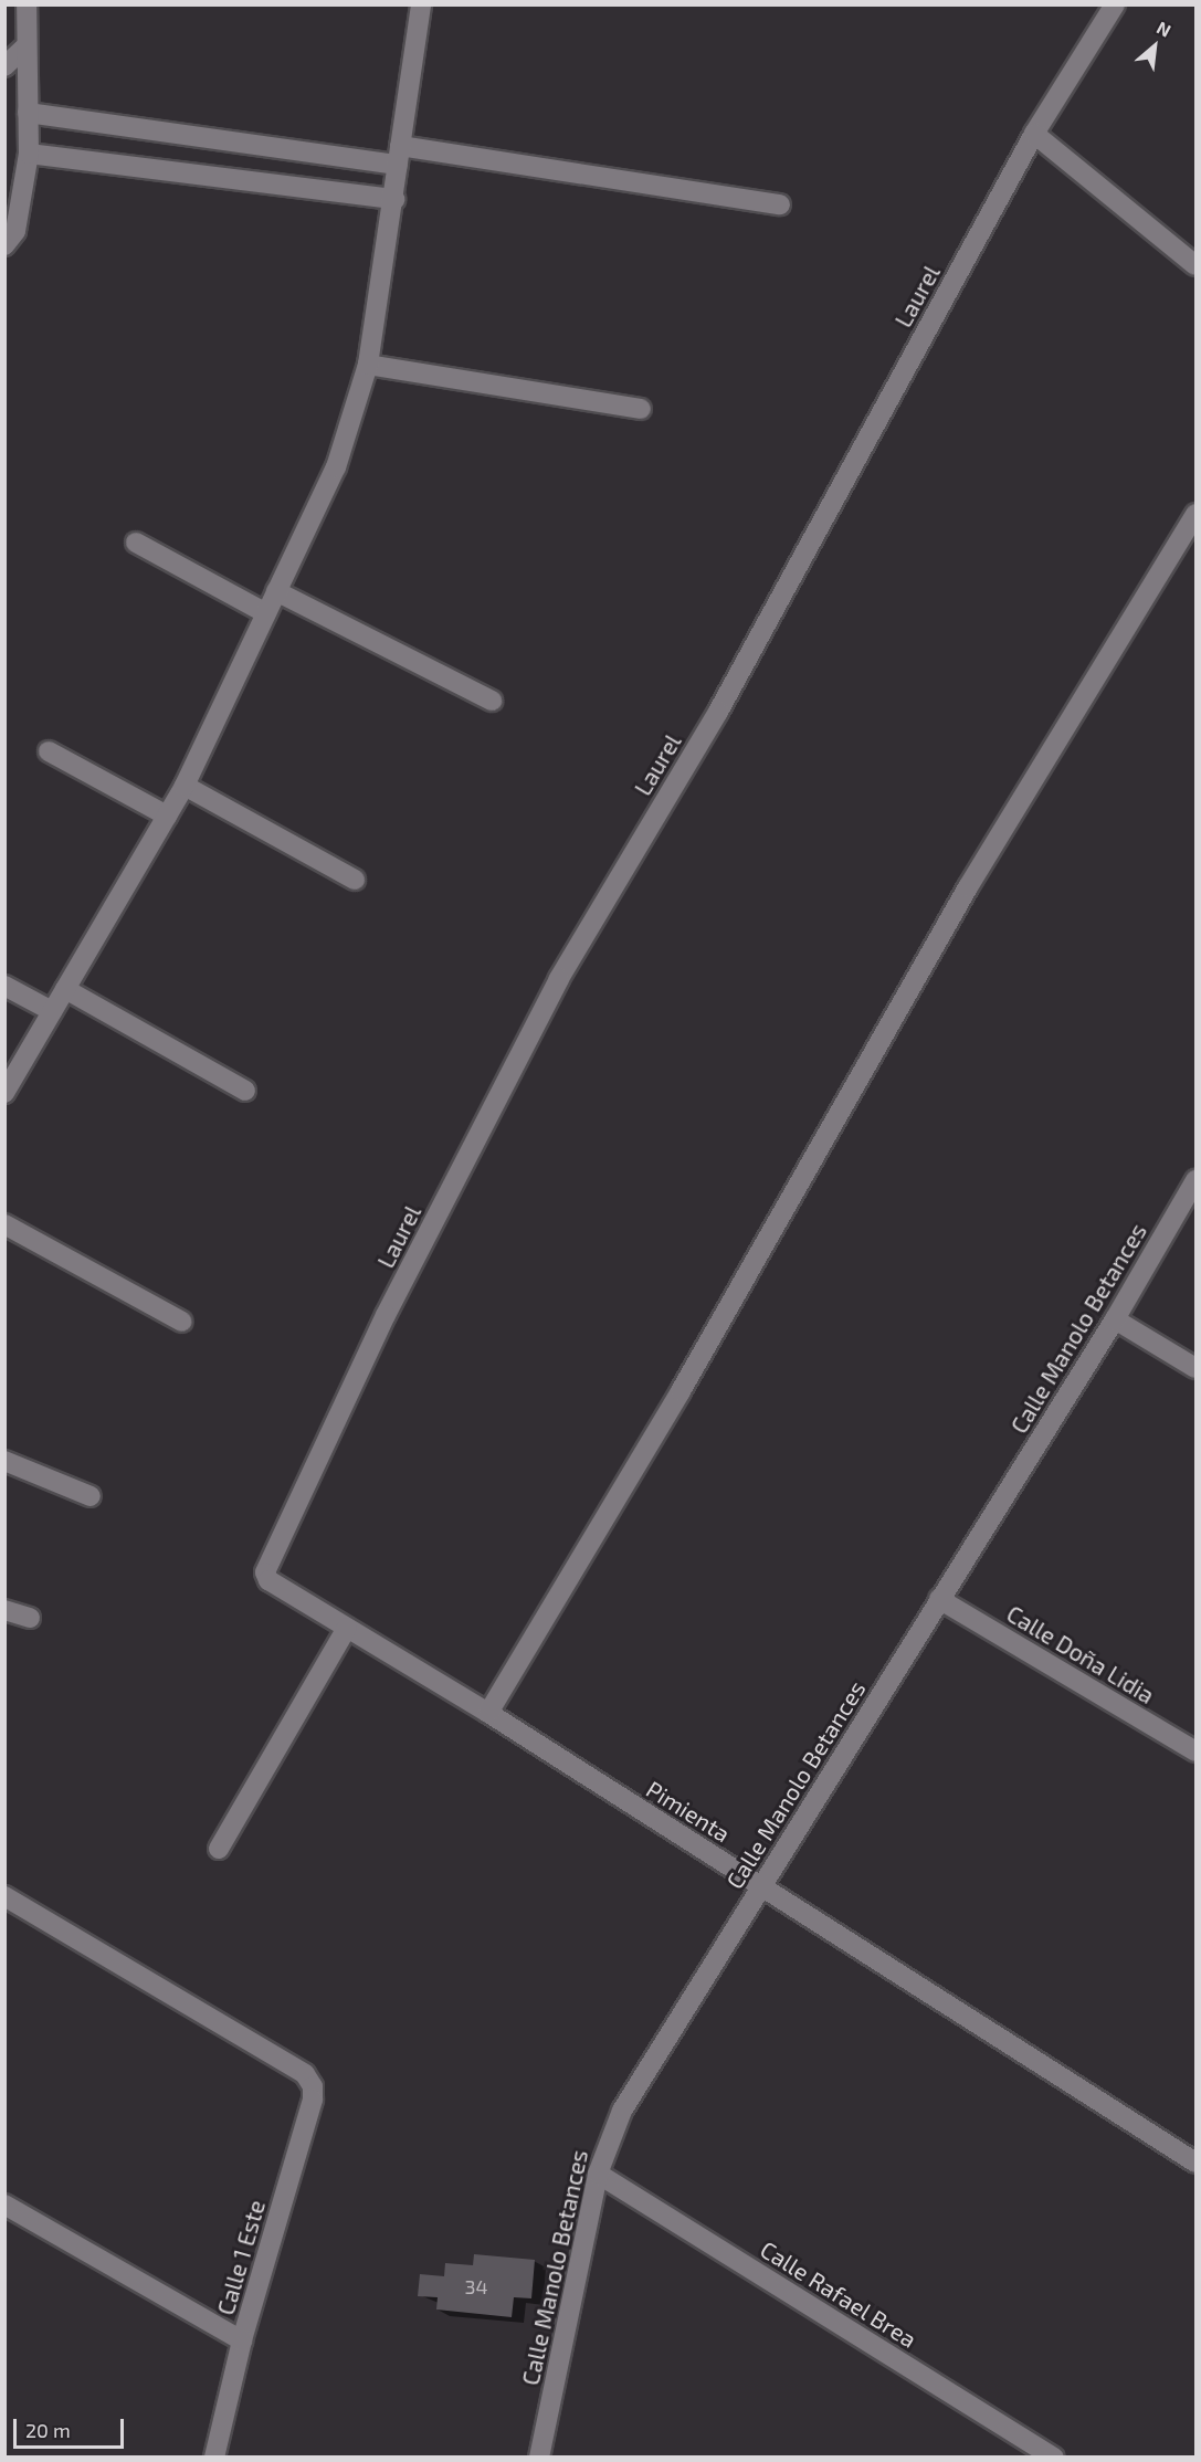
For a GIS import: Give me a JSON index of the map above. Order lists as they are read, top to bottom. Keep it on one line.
{"streets":{"street":["Laurel","Calle Manolo Betances","Calle Doña Lidia","Pimienta","Calle 1 Este","Calle Rafael Brea"]},"crossings":[["Laurel","Pimienta"],["Calle Manolo Betances","Calle Doña Lidia"],["Calle Manolo Betances","Pimienta"],["Calle Manolo Betances","Calle Rafael Brea"]],"house_numbers":["34"],"scale_bar":"20 m","north":"top right"}
